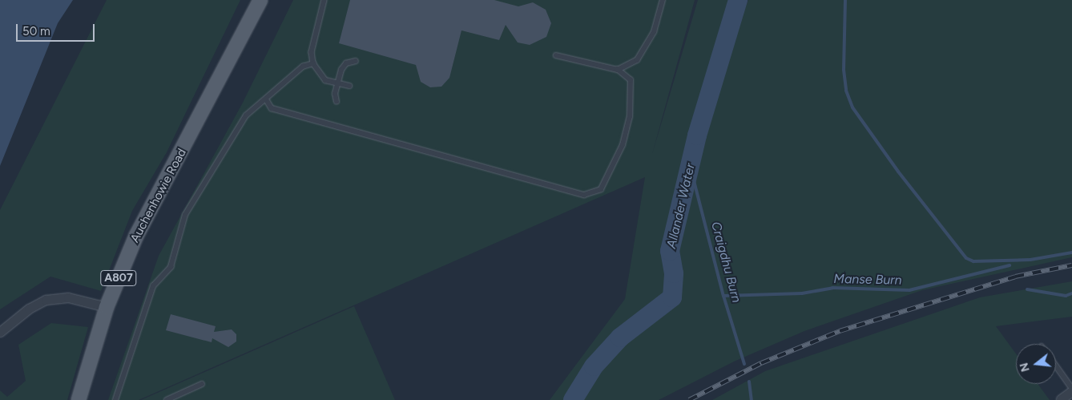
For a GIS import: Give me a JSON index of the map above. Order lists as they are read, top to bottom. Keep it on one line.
{"streets":{"main road":["Auchenhowie Road","A807"]},"water":["Allander Water","Craigdhu Burn","Manse Burn"],"scale_bar":"50 m","north":"left"}
